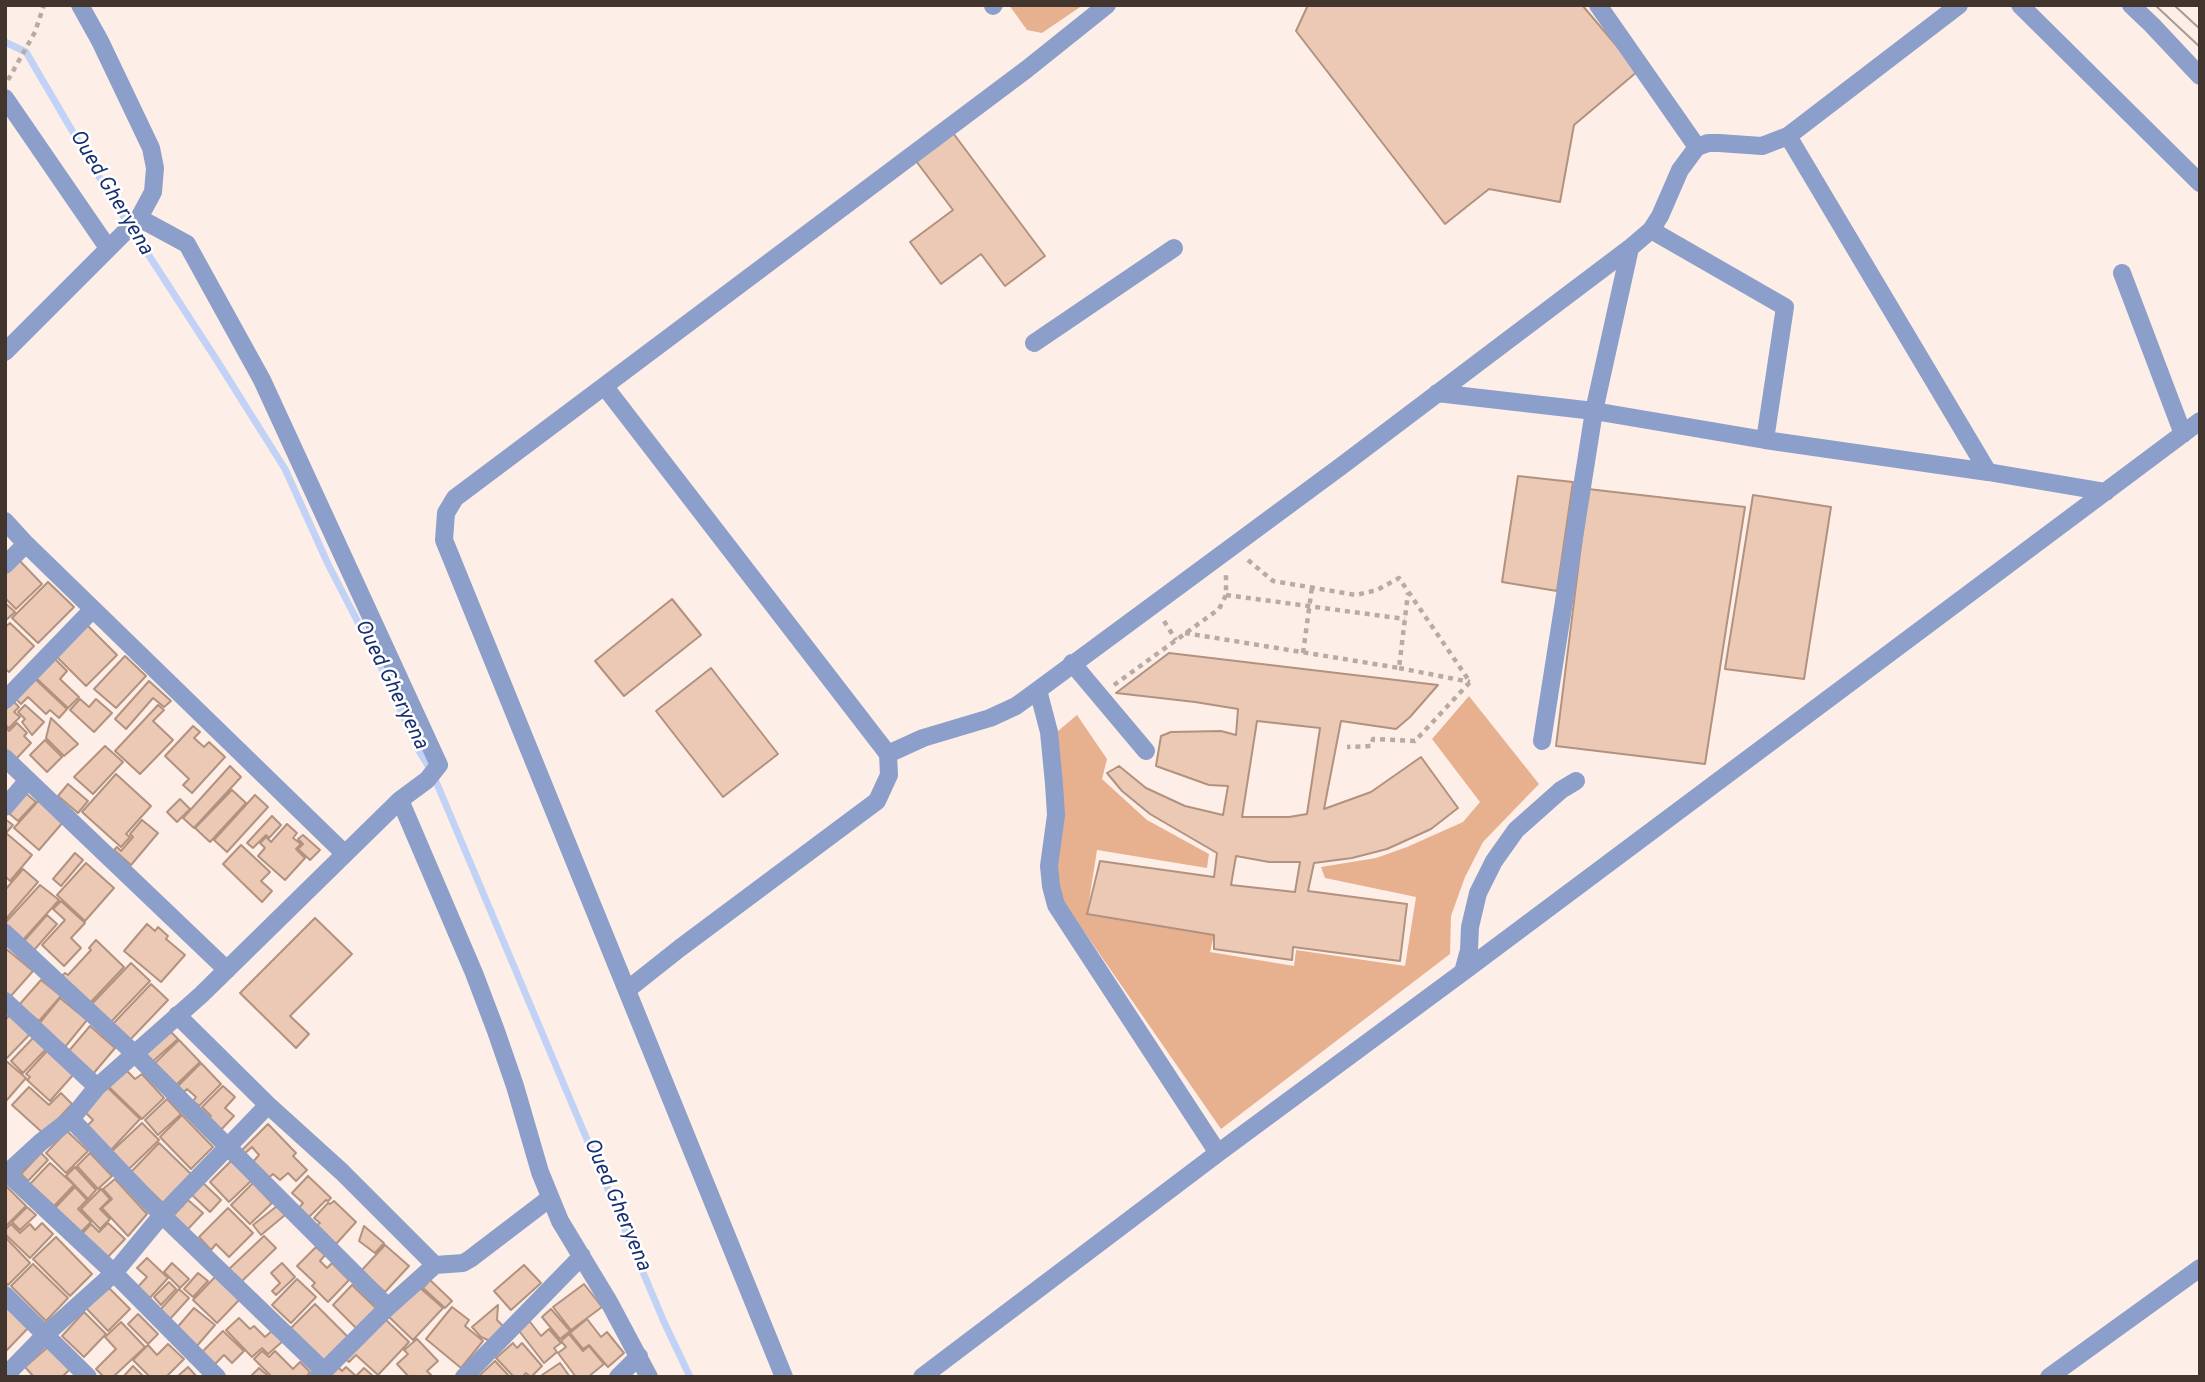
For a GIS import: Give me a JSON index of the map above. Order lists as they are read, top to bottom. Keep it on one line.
{"water":["Oued Gheryena"]}
